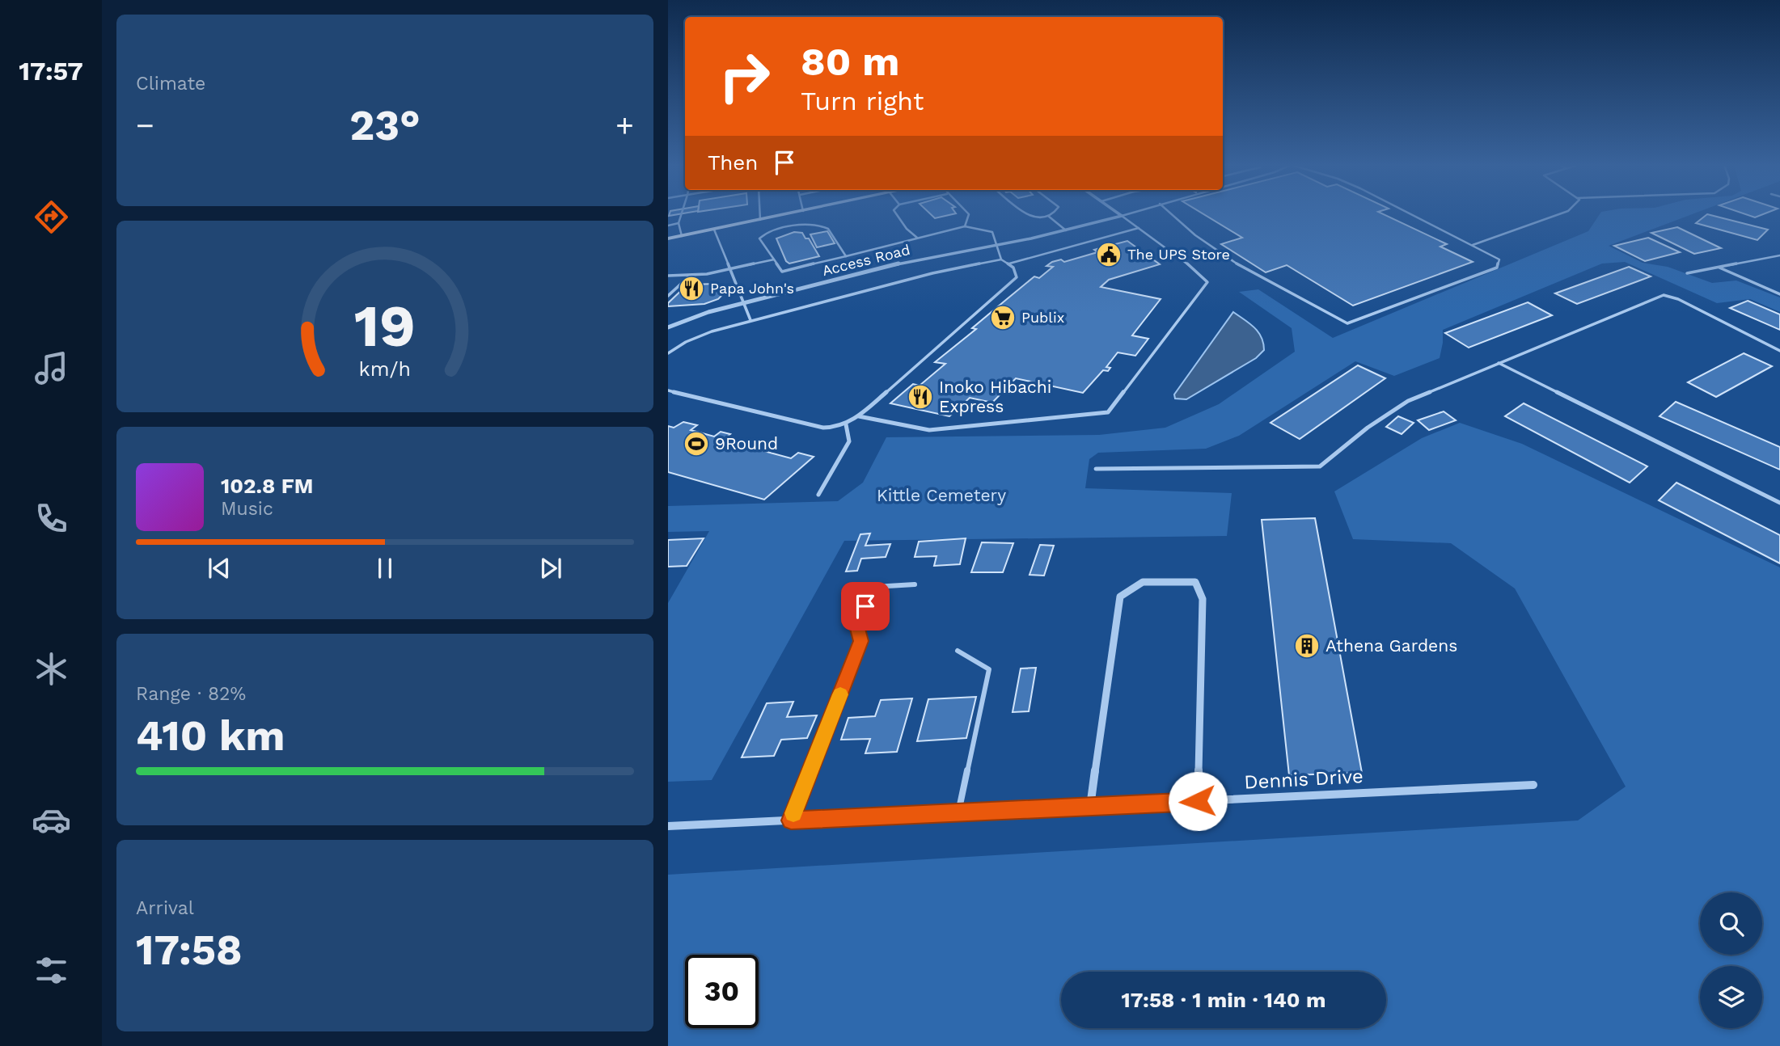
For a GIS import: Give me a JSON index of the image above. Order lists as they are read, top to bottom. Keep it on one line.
{"streets":{"street":["Access Road","Dennis Drive"]},"parks":["Kittle Cemetery"],"places":{"public building":["The UPS Store"],"restaurant":["Papa John's","Inoko Hibachi Express"],"supermarket":["Publix"],"sports":["9Round"],"building":["Athena Gardens"]},"page":{"tabs":"17:57","tile":["Climate",["Range · 82%","410 km"],["Arrival","17:58"]],"turn":["80 m","Turn right"],"heat":["−","23°","+"],"then":"Then","song":["102.8 FM","Music"],"limit":"30","trip":"17:58 · 1 min · 140 m","gauge":["19","km/h"]}}
